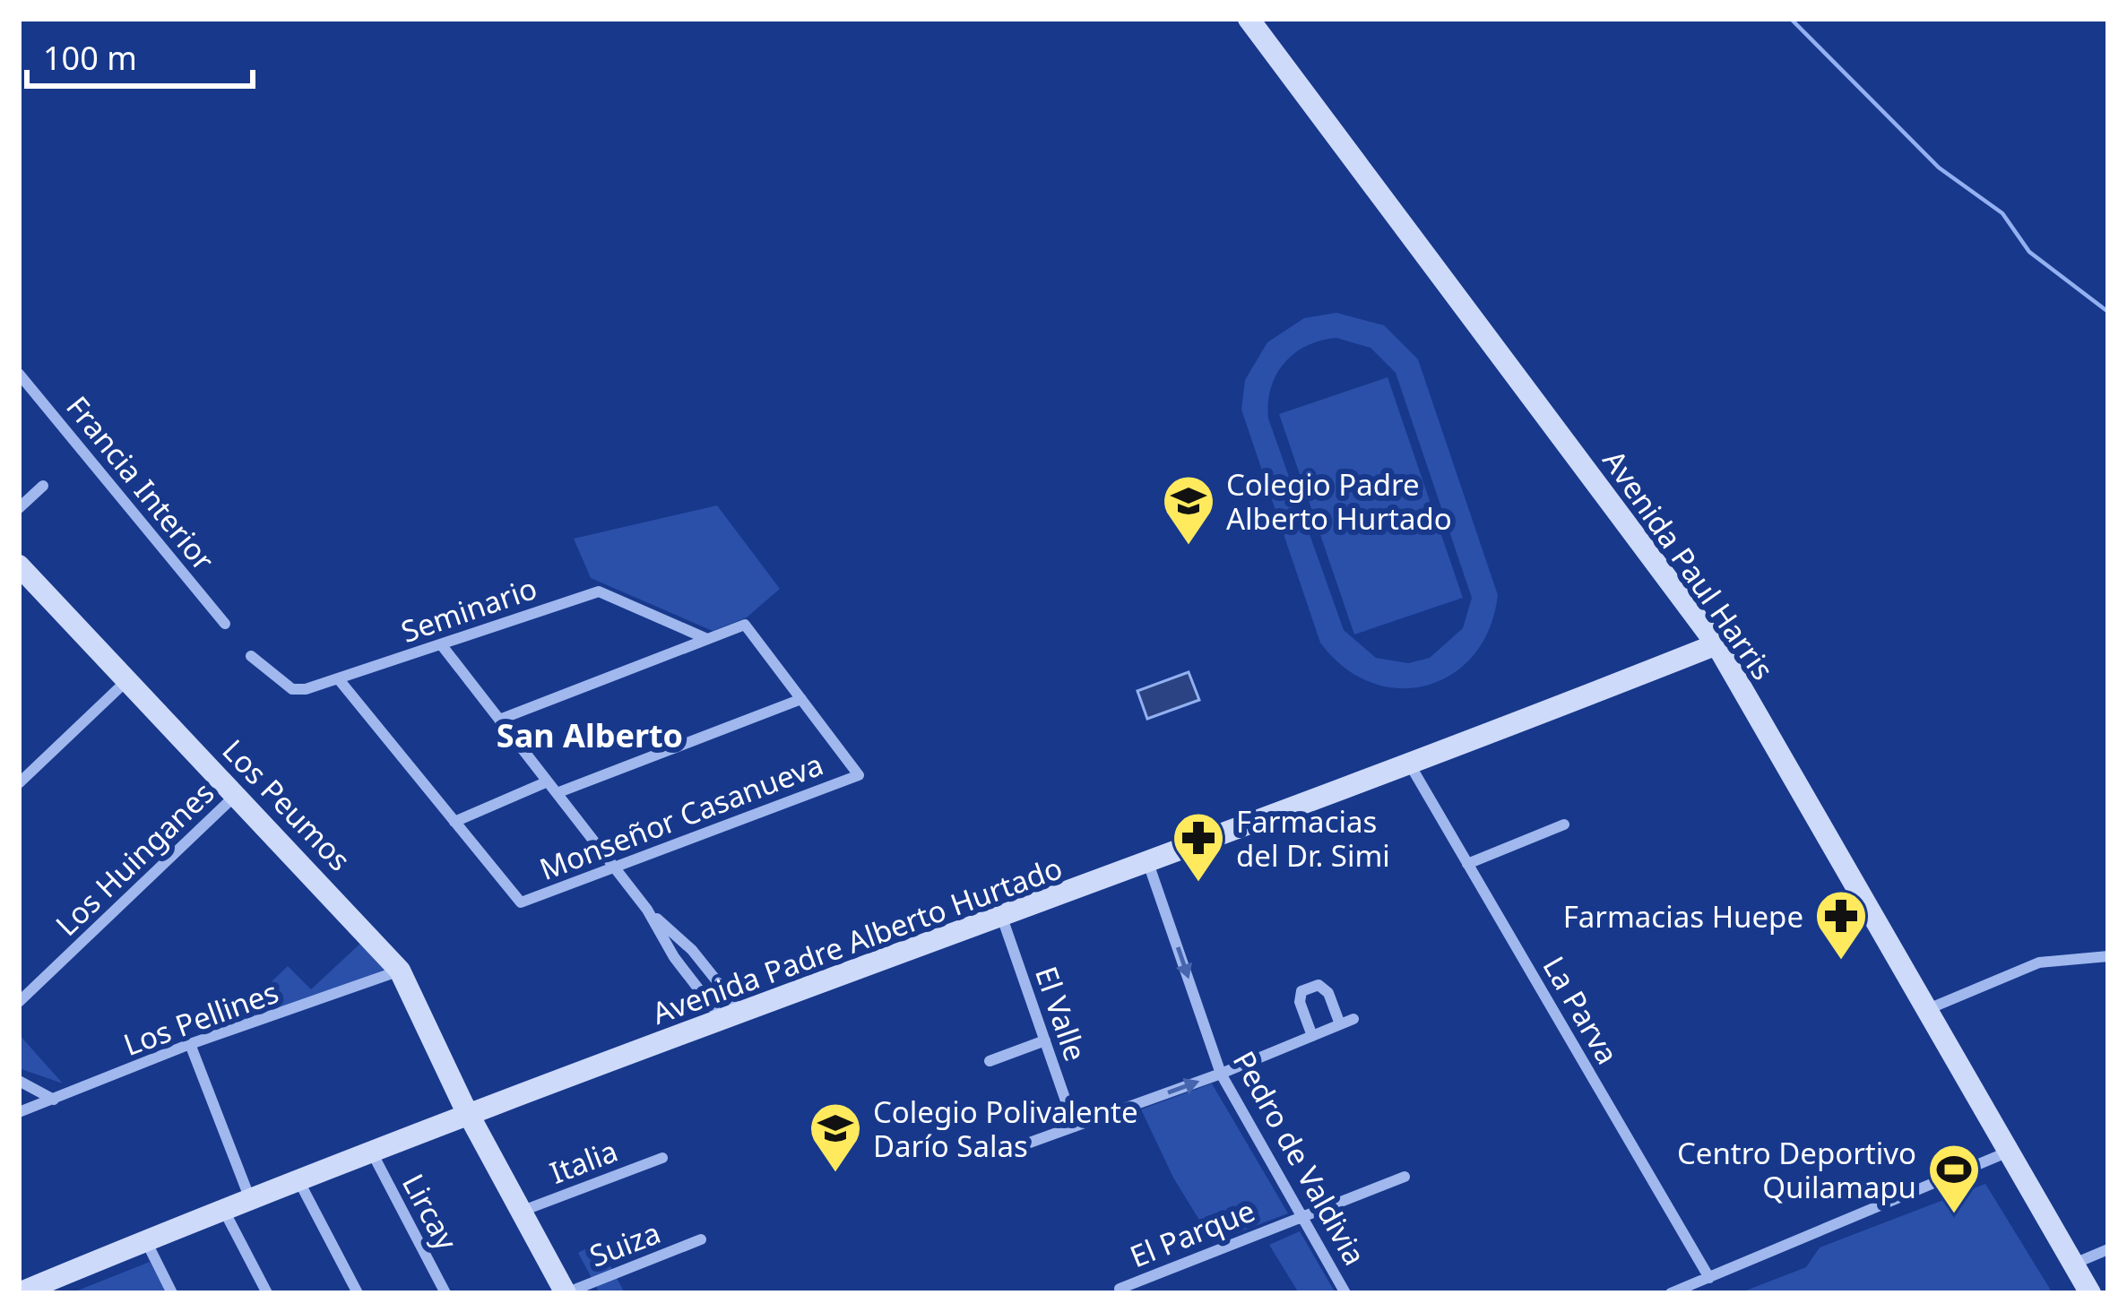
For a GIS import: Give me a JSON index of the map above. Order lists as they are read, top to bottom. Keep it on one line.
{"streets":{"street":["Francia Interior","Avenida Paul Harris","Seminario","Los Peumos","Monseñor Casanueva","Los Huinganes","Avenida Padre Alberto Hurtado","La Parva","El Valle","Los Pellines","Pedro de Valdivia","Italia","Lircay","El Parque","Suiza"]},"crossings":[["Avenida Paul Harris","Avenida Padre Alberto Hurtado"],["Los Peumos","Los Huinganes"],["Los Peumos","Avenida Padre Alberto Hurtado"],["Los Peumos","Los Pellines"],["Los Peumos","Italia"],["Los Peumos","Suiza"],["Avenida Padre Alberto Hurtado","La Parva"],["Avenida Padre Alberto Hurtado","El Valle"],["Avenida Padre Alberto Hurtado","Pedro de Valdivia"],["Avenida Padre Alberto Hurtado","Lircay"],["Pedro de Valdivia","El Parque"]],"one_way":["Pedro de Valdivia"],"districts":["San Alberto"],"places":{"school or university":["Colegio Padre Alberto Hurtado","Colegio Polivalente Darío Salas"],"pharmacy":["Farmacias del Dr. Simi","Farmacias Huepe"],"sports":["Centro Deportivo Quilamapu"]},"scale_bar":"100 m"}
